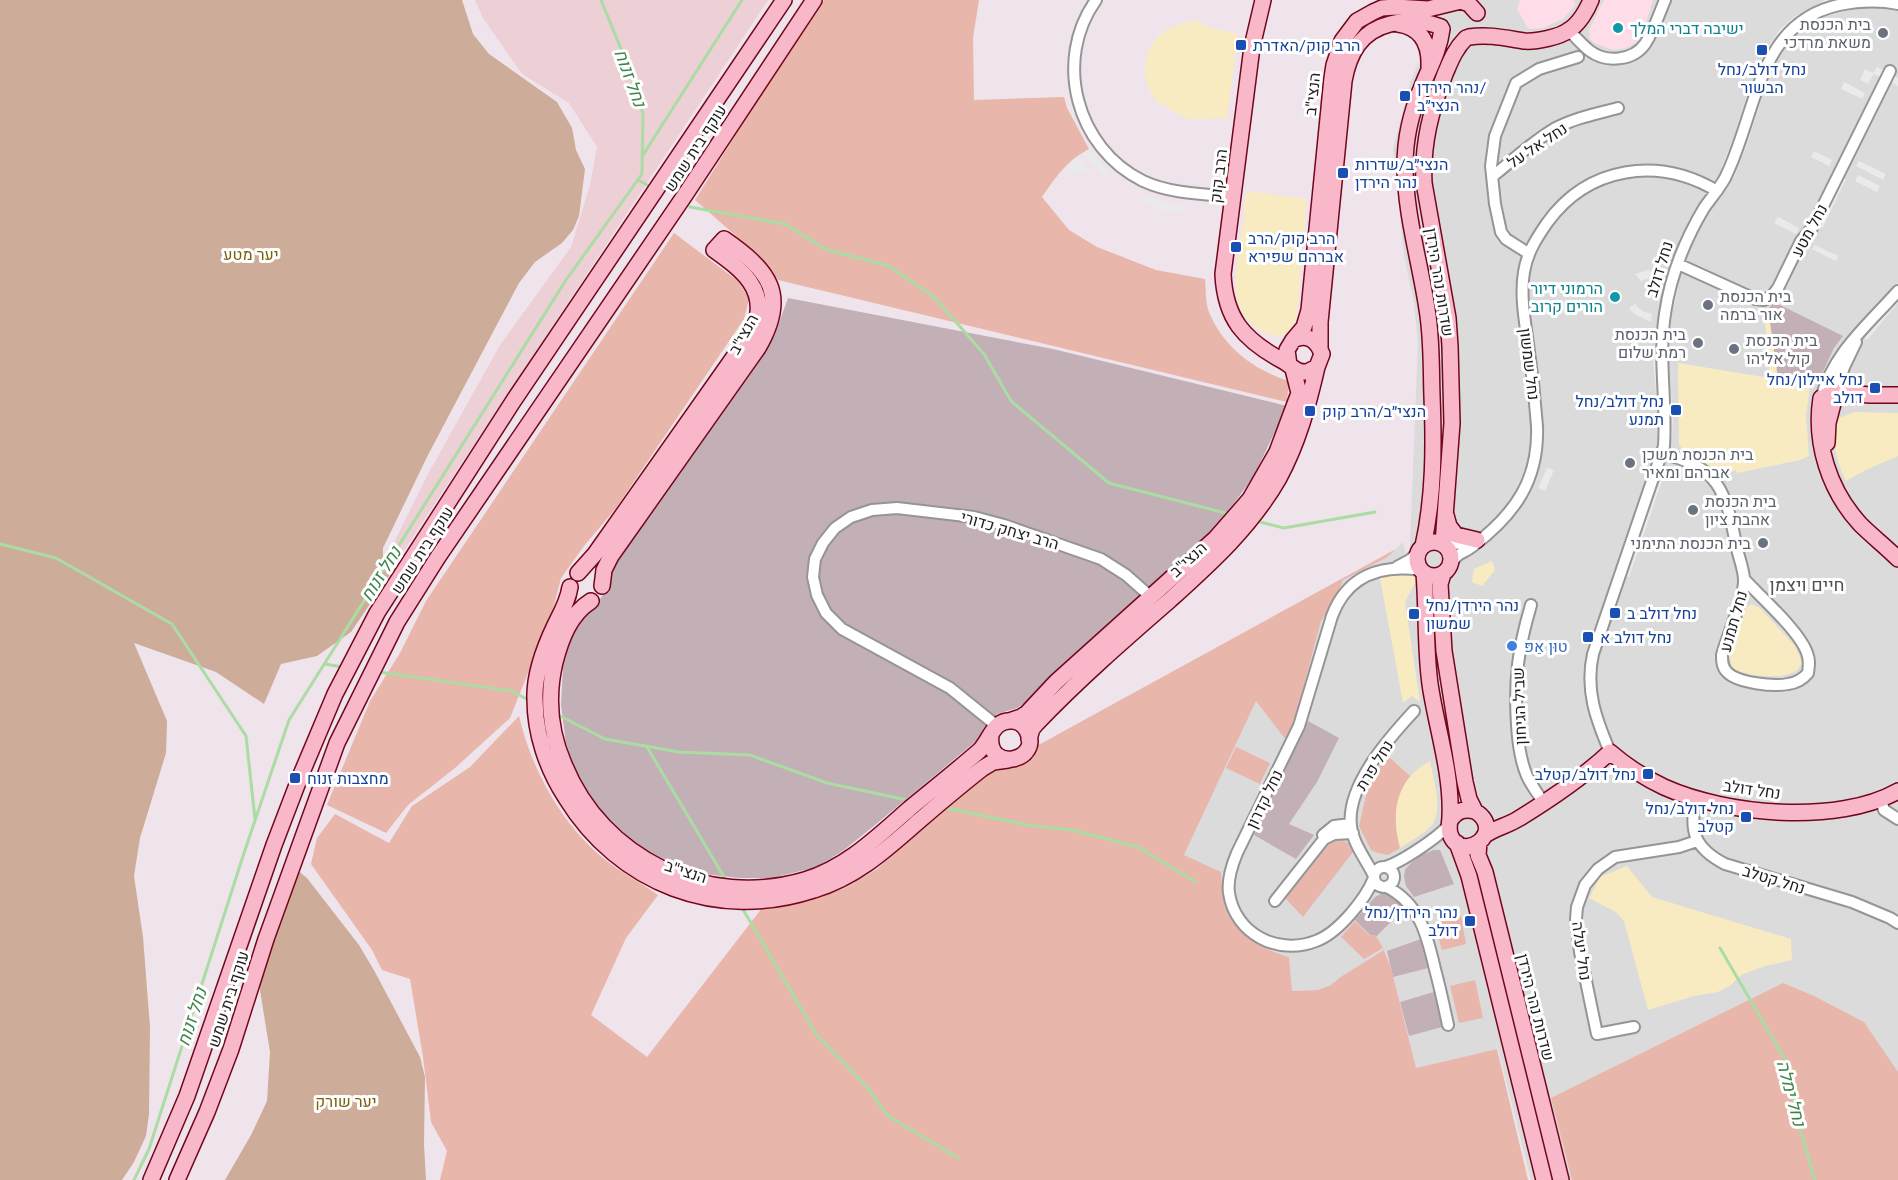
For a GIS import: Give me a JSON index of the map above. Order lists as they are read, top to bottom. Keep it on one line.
{"streets":{"street":["הנצי\"ב","נחל אל על","עוקף בית שמש","הרב קוק","נחל מטע","נחל דולב","שדרות נהר הירדן","נחל שמשון","הרב יצחק כדורי","נחל תמנע","שביל הגיחון","נחל פרת","נחל קדרון","נחל קטלב","נחל יעלה"]},"crossings":[["הנצי\"ב","הרב קוק"],["הנצי\"ב","שדרות נהר הירדן"],["הנצי\"ב","הרב יצחק כדורי"],["נחל מטע","נחל דולב"],["נחל דולב","נחל שמשון"],["נחל דולב","נחל תמנע"],["שדרות נהר הירדן","נחל שמשון"],["שדרות נהר הירדן","נחל קדרון"],["נחל שמשון","נחל קדרון"],["נחל קטלב","נחל יעלה"]],"districts":["חיים ויצמן"],"water":["נחל זנוח","נחל ימלה"],"parks":["יער מטע","יער שורק"],"places":{"other":["ישיבה דברי המלך","בית הכנסת משאת מרדכי","הרמוני דיור הורים קרוב","בית הכנסת אור ברמה","בית הכנסת רמת שלום","בית הכנסת קול אליהו","בית הכנסת משכן אברהם ומאיר","בית הכנסת אהבת ציון","בית הכנסת התימני","טוּן אַפּ"],"transit":["הרב קוק/האדרת","נחל דולב/נחל הבשור","נהר הירדן/ הנצי״ב","הנצי״ב/שדרות נהר הירדן","הרב קוק/הרב אברהם שפירא","נחל איילון/נחל דולב","נחל דולב/נחל תמנע","הנצי״ב/הרב קוק","נחל דולב ב","נהר הירדן/נחל שמשון","נחל דולב א","נחל דולב/קטלב","מחצבות זנוח","נחל דולב/נחל קטלב","נהר הירדן/נחל דולב"]}}
